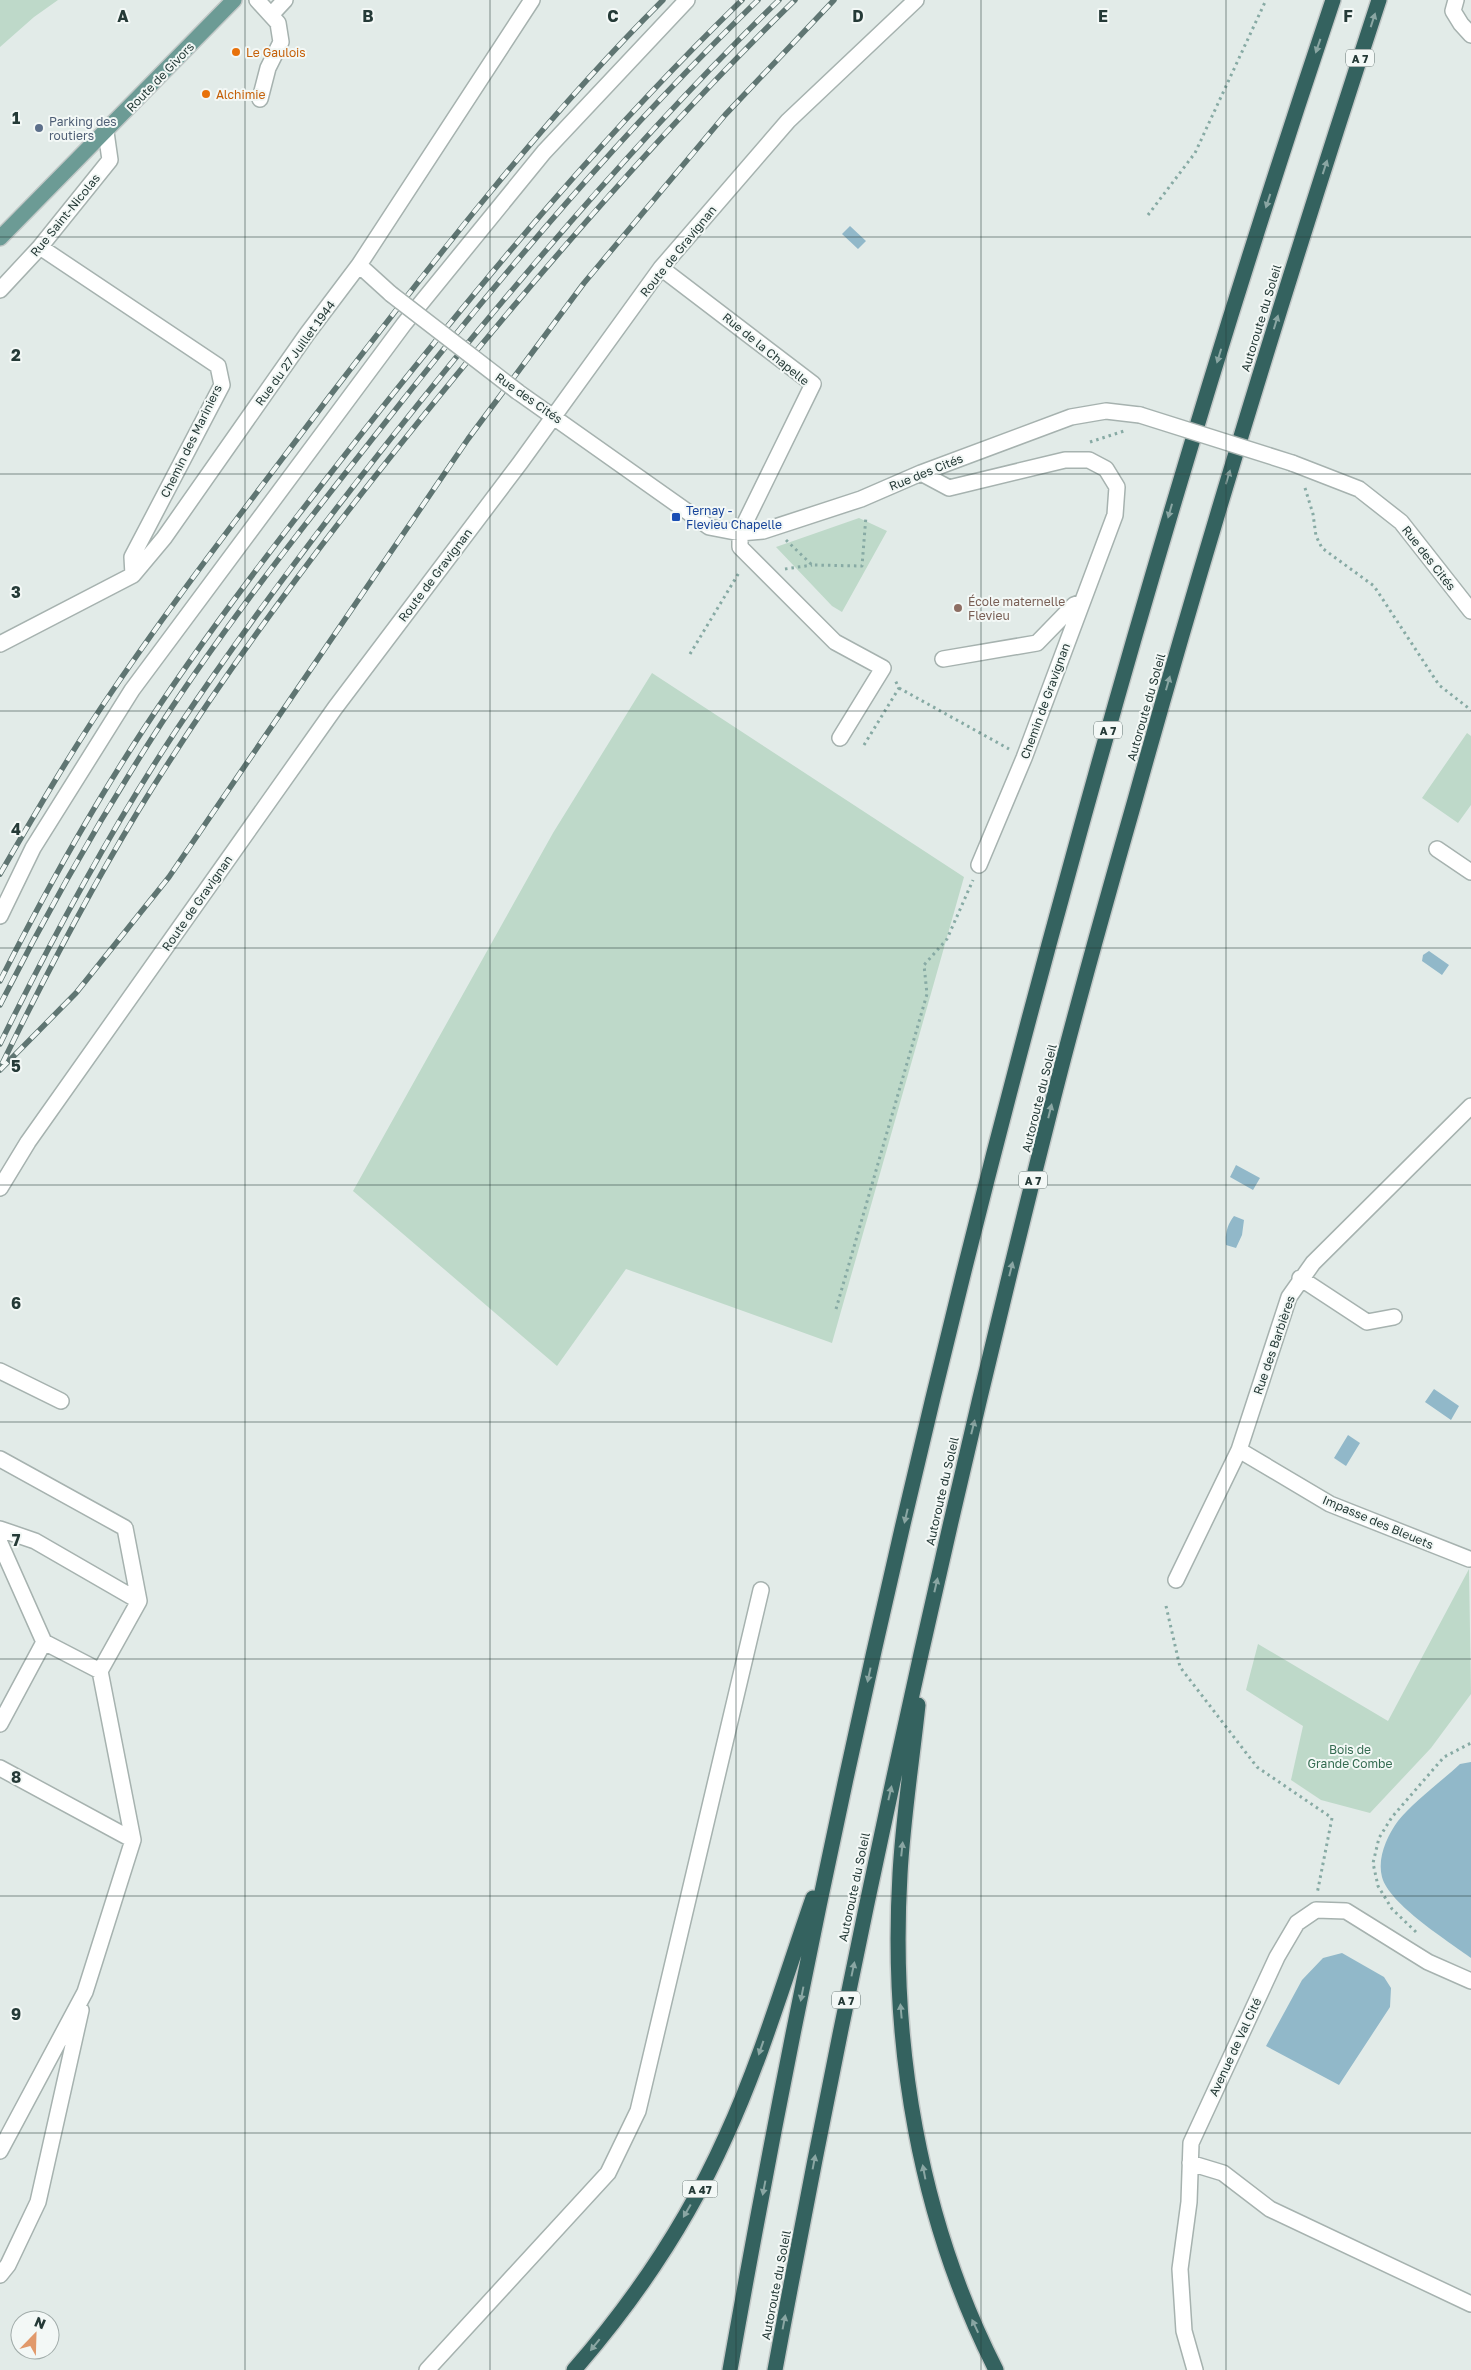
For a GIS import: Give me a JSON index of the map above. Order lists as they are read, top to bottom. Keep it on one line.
{"streets":{"highway":["A 7","Autoroute du Soleil","A 47"],"main road":["Route de Givors"],"street":["Rue Saint-Nicolas","Route de Gravignan","Rue de la Chapelle","Rue du 27 Juillet 1944","Rue des Cités","Chemin des Mariniers","Chemin de Gravignan","Rue des Barbières","Impasse des Bleuets","Avenue de Val Cité"]},"crossings":[["A 7","A 47"],["Route de Givors","Rue Saint-Nicolas"],["Rue Saint-Nicolas","Chemin des Mariniers"],["Route de Gravignan","Rue de la Chapelle"],["Route de Gravignan","Rue des Cités"],["Rue de la Chapelle","Rue des Cités"],["Rue du 27 Juillet 1944","Rue des Cités"],["Rue du 27 Juillet 1944","Chemin des Mariniers"],["Rue des Cités","Chemin de Gravignan"],["Rue des Barbières","Impasse des Bleuets"]],"parks":["Bois de Grande Combe"],"places":{"other":["Le Gaulois","Alchimie","Parking des routiers","École maternelle Flevieu"],"transit":["Ternay - Flevieu Chapelle"]},"north":"top right","grid":{"columns":["A","B","C","D","E","F"],"rows":["1","2","3","4","5","6","7","8","9"]}}
